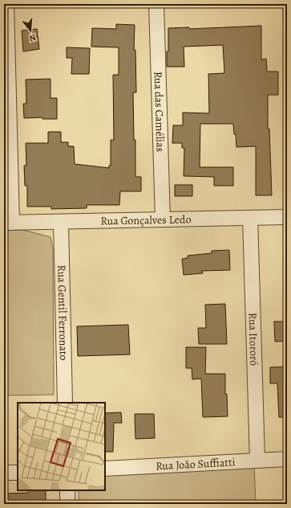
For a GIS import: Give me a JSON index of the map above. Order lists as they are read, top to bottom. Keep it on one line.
{"streets":{"street":["Rua das Camélias","Rua Gonçalves Ledo","Rua Gentil Ferronato","Rua Itororó","Rua João Suffiatti"]},"crossings":[["Rua das Camélias","Rua Gonçalves Ledo"],["Rua Gonçalves Ledo","Rua Gentil Ferronato"],["Rua Gonçalves Ledo","Rua Itororó"],["Rua Itororó","Rua João Suffiatti"]],"north":"bottom"}
